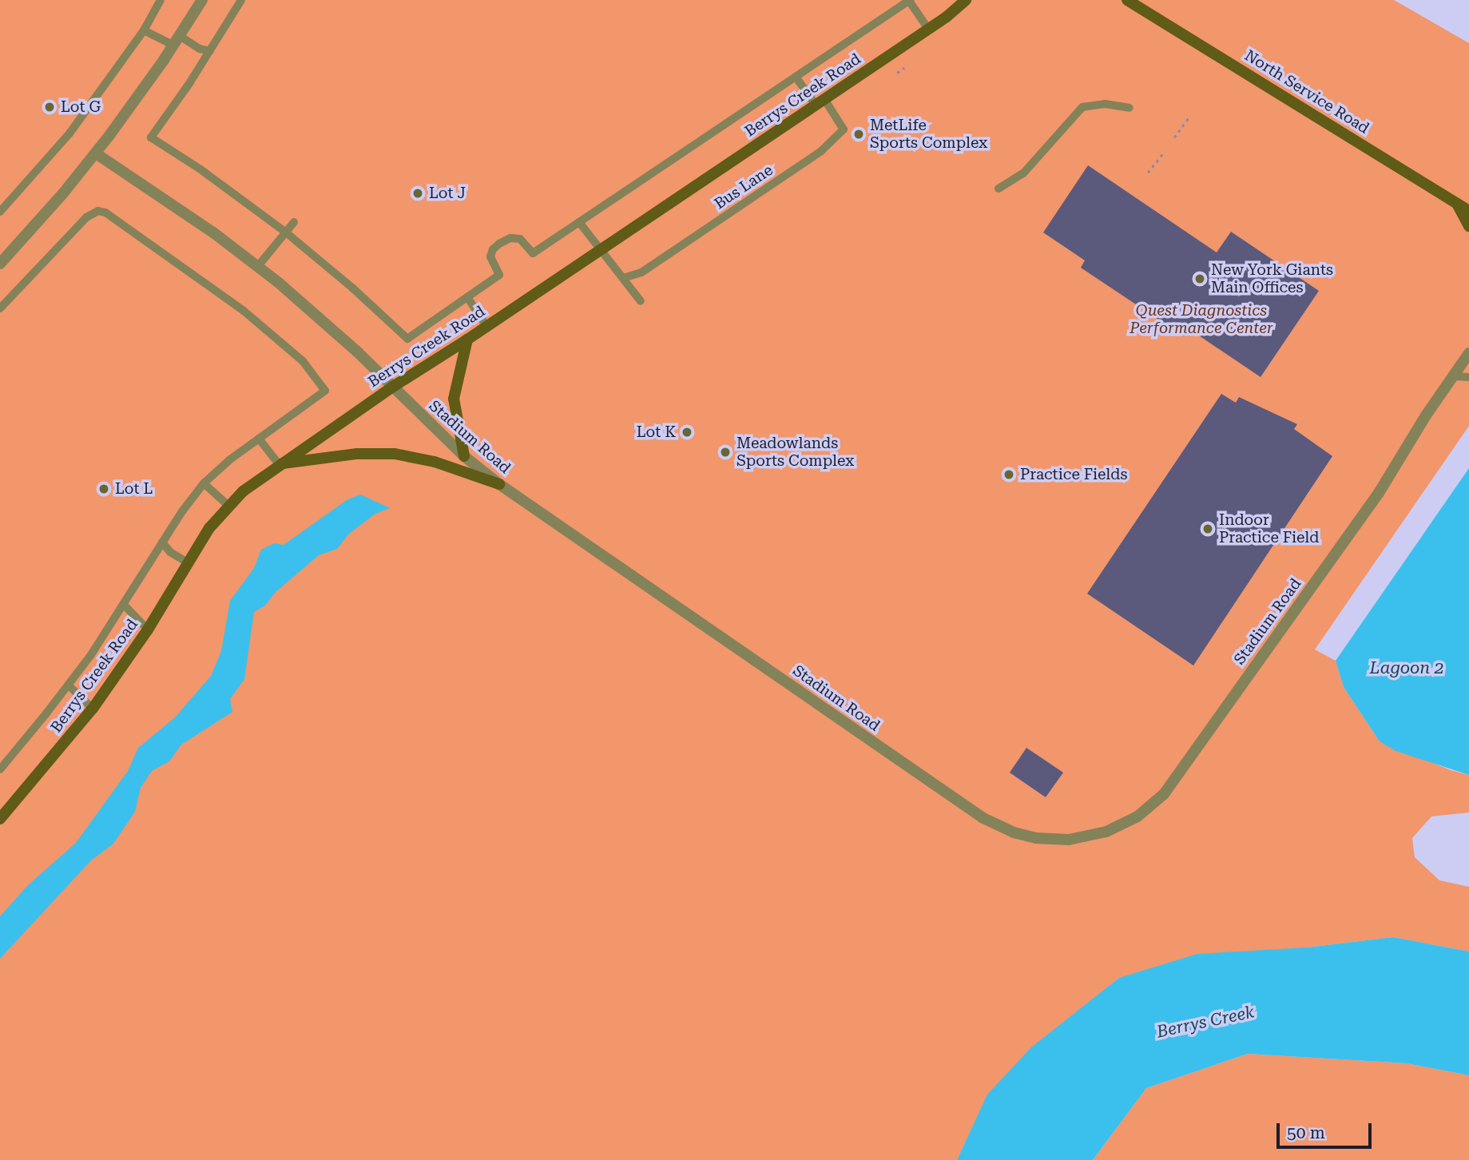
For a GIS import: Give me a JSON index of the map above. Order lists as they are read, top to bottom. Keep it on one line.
{"streets":{"street":["North Service Road","Berrys Creek Road","Stadium Road"],"lane":["Bus Lane"]},"crossings":[["Berrys Creek Road","Bus Lane"],["Berrys Creek Road","Stadium Road"]],"water":["Lagoon 2","Berrys Creek"],"parks":["Quest Diagnostics Performance Center"],"places":["Lot G","MetLife Sports Complex","Lot J","New York Giants Main Offices","Lot K","Meadowlands Sports Complex","Practice Fields","Lot L","Indoor Practice Field"],"scale_bar":"50 m"}
